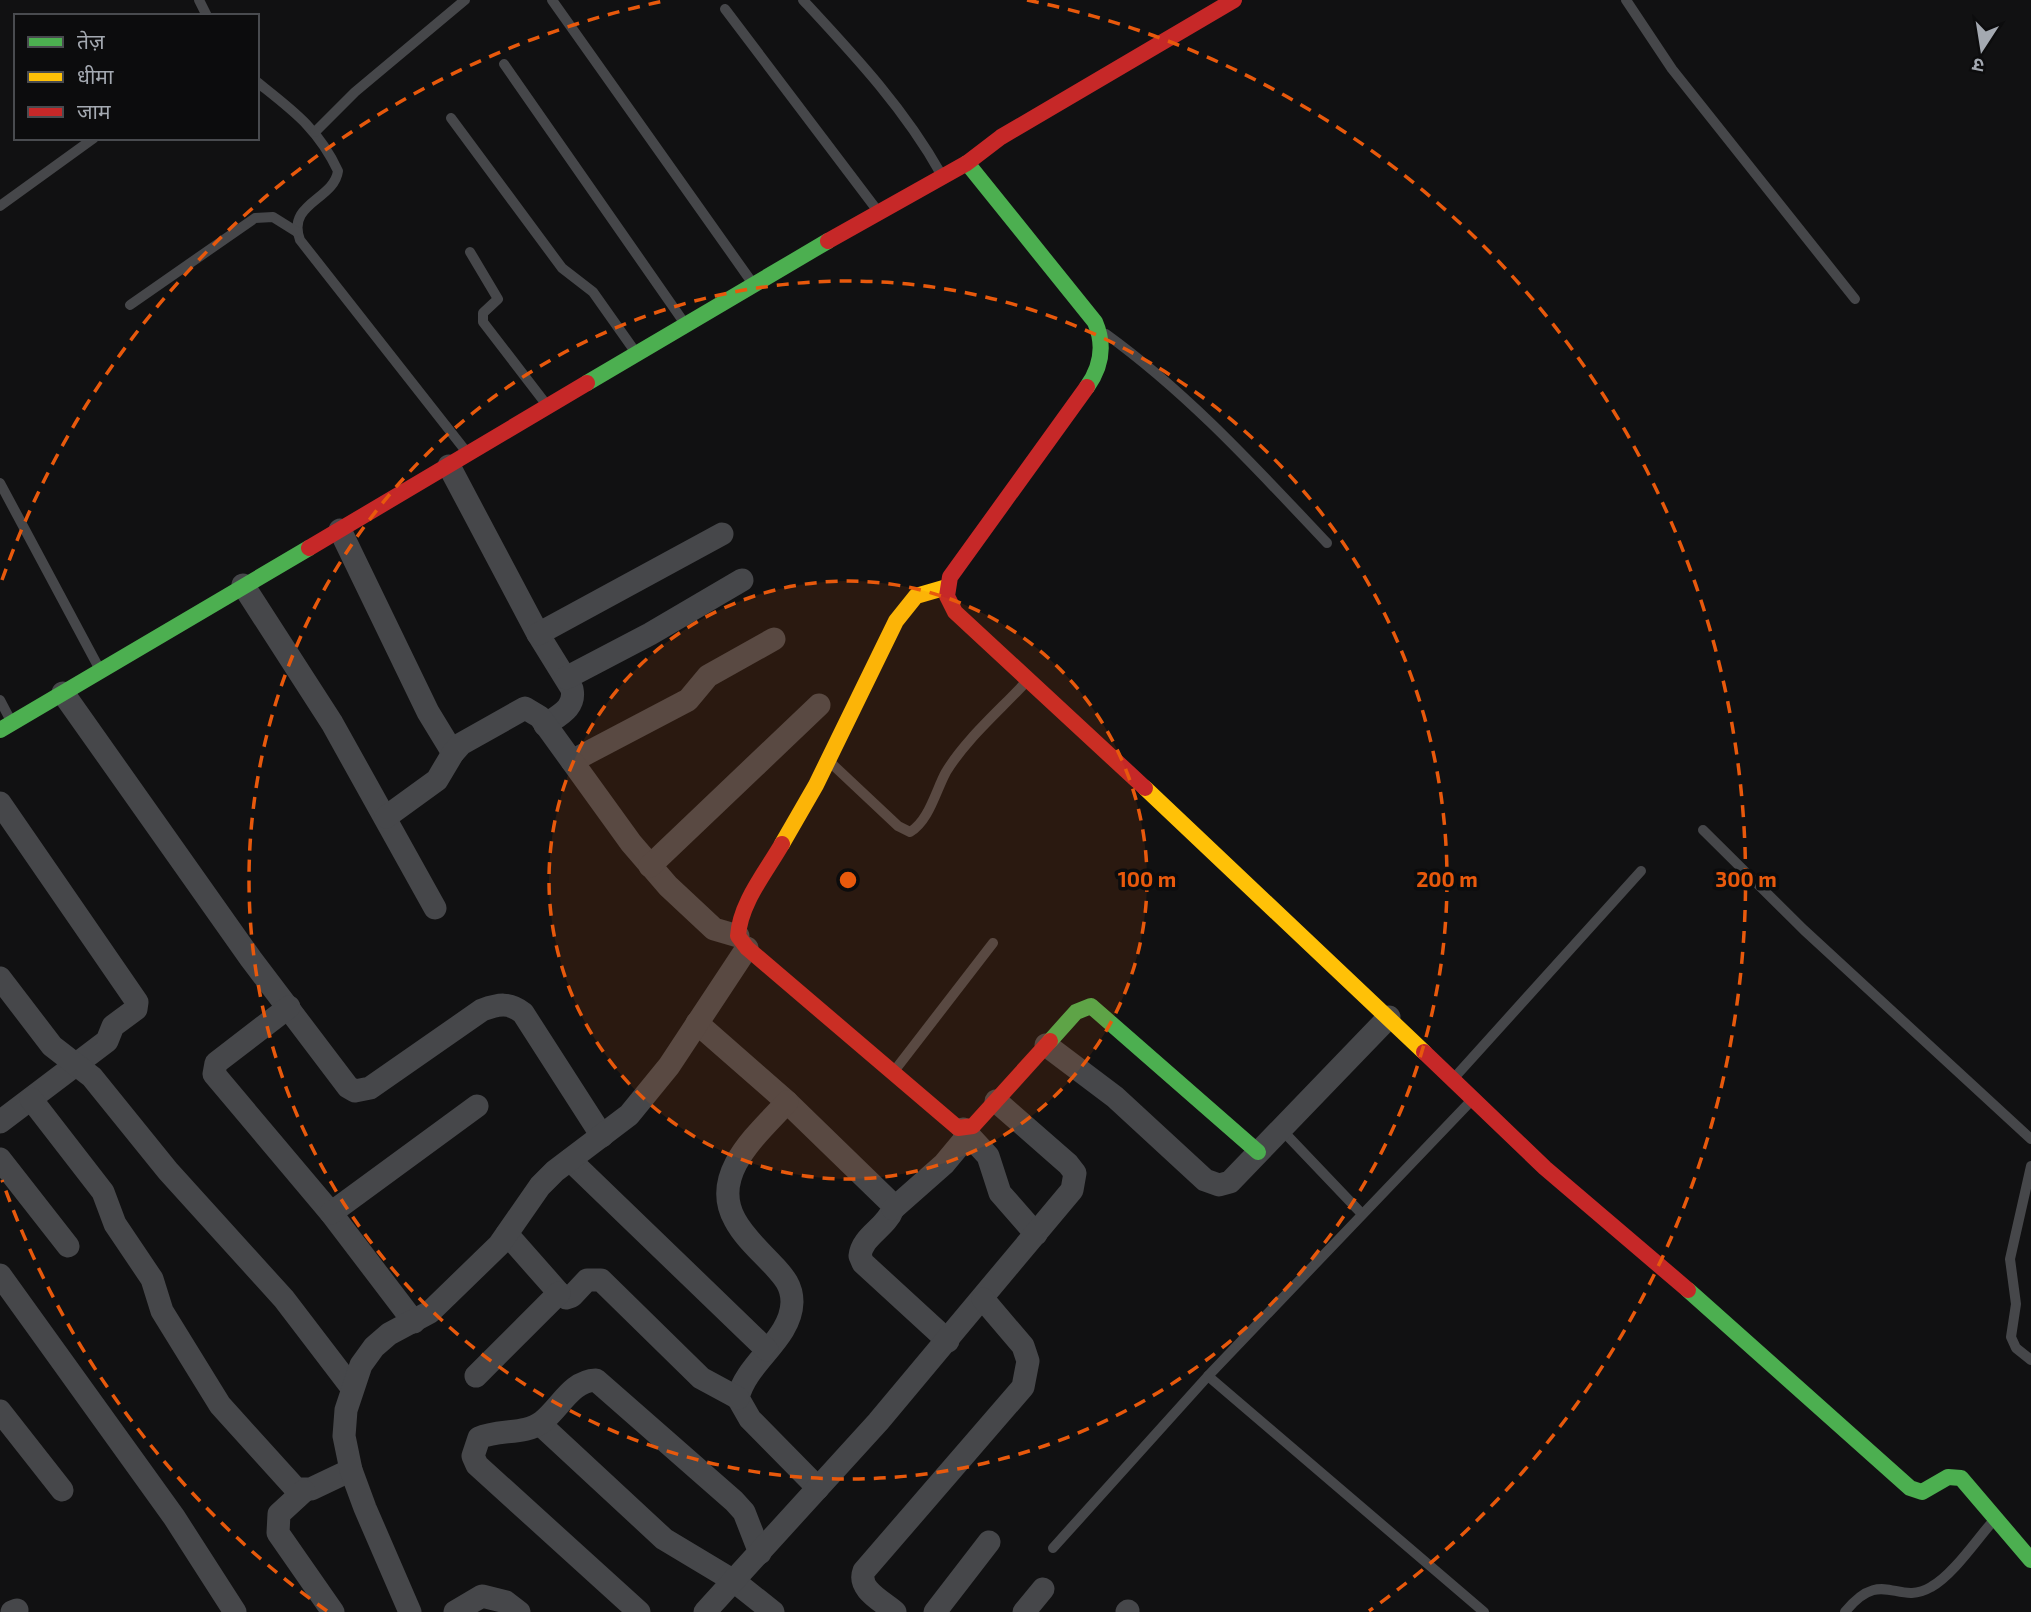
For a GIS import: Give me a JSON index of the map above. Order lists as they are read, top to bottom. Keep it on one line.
{"legend":["तेज़","धीमा","जाम"],"north":"bottom","rings":["100 m","200 m","300 m"]}
